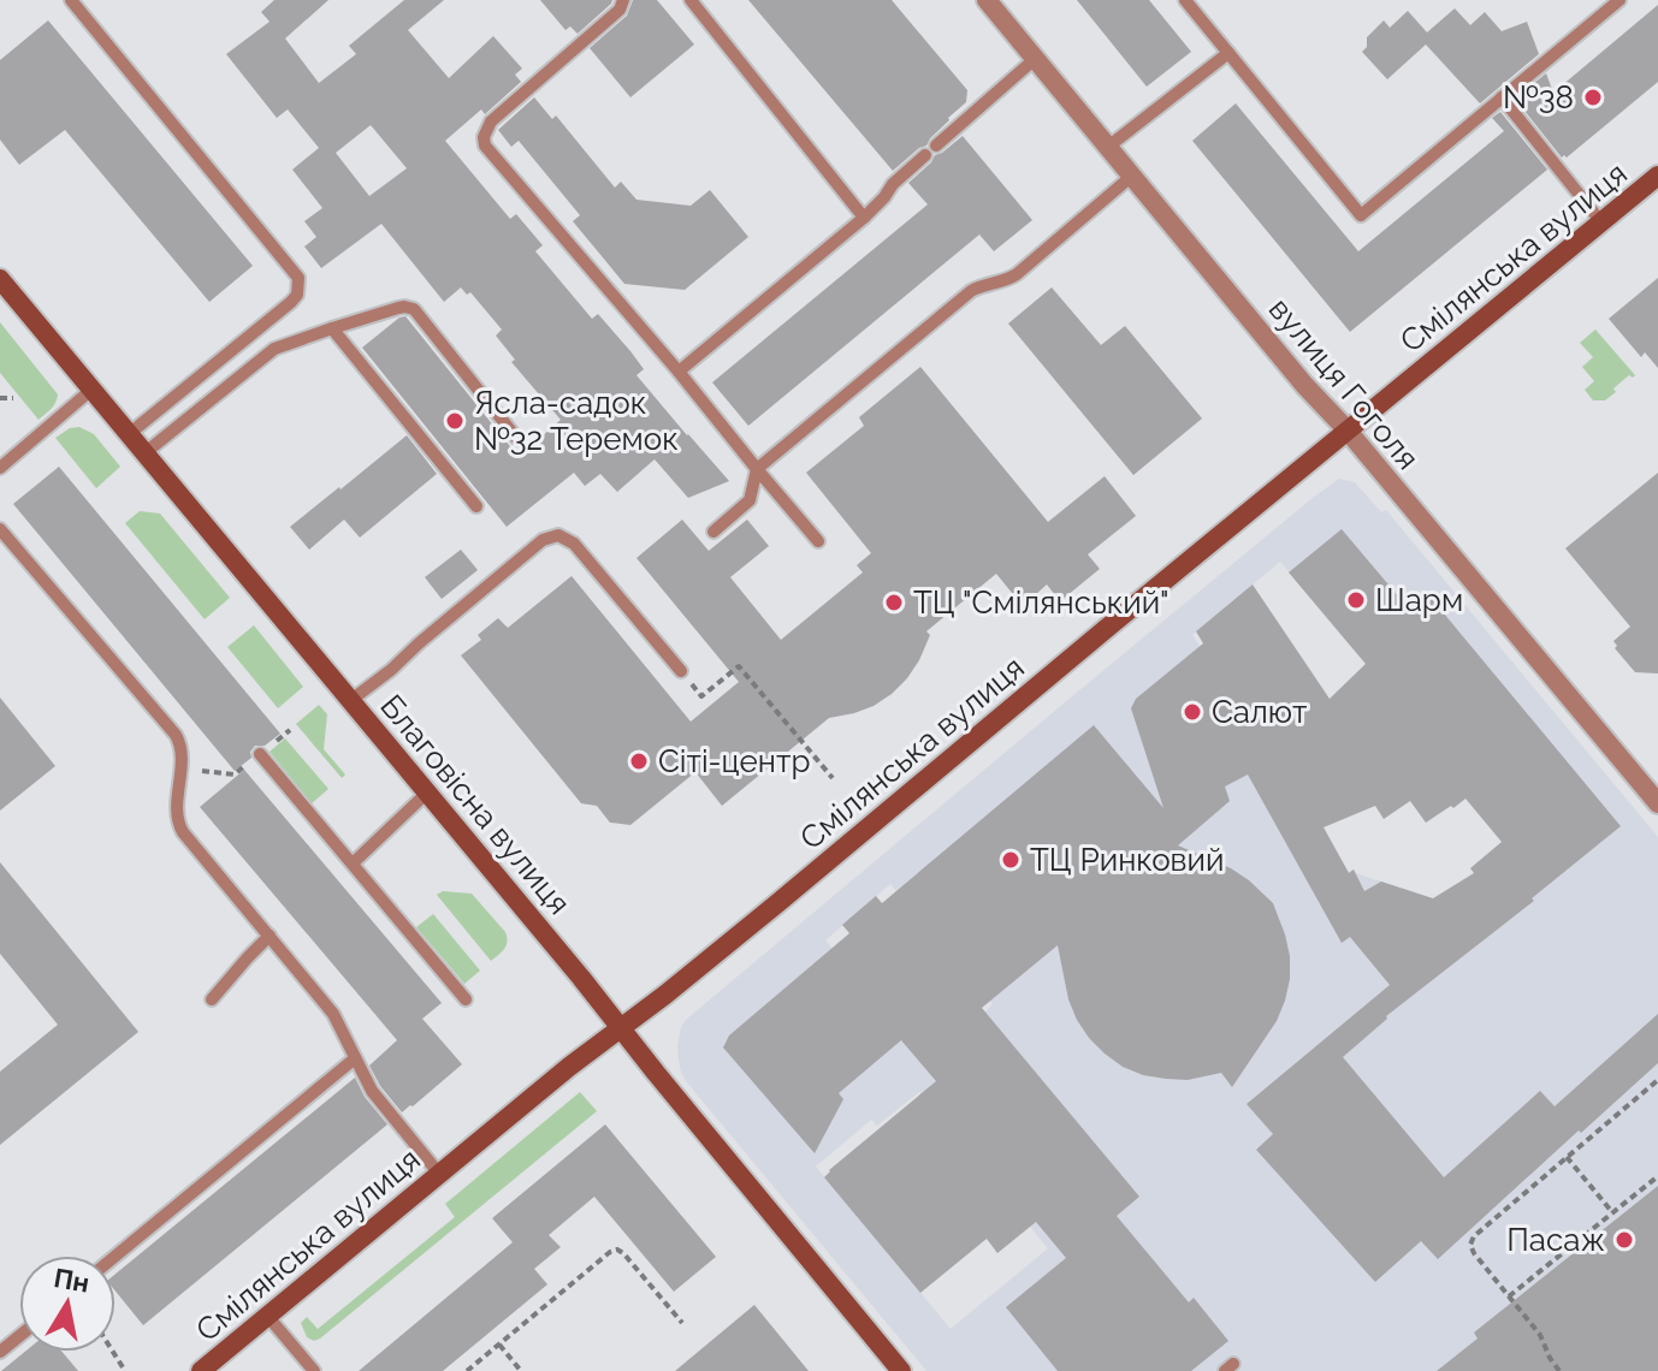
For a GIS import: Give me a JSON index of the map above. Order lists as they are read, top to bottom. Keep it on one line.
{"streets":{"main road":["Смілянська вулиця","Благовісна вулиця"],"street":["вулиця Гоголя"]},"crossings":[["Смілянська вулиця","вулиця Гоголя"],["Смілянська вулиця","Благовісна вулиця"]],"places":["№38","Ясла-садок №32 Теремок","Шарм","ТЦ \"Смілянський\"","Салют","Сіті-центр","ТЦ Ринковий","Пасаж"],"north":"top"}
